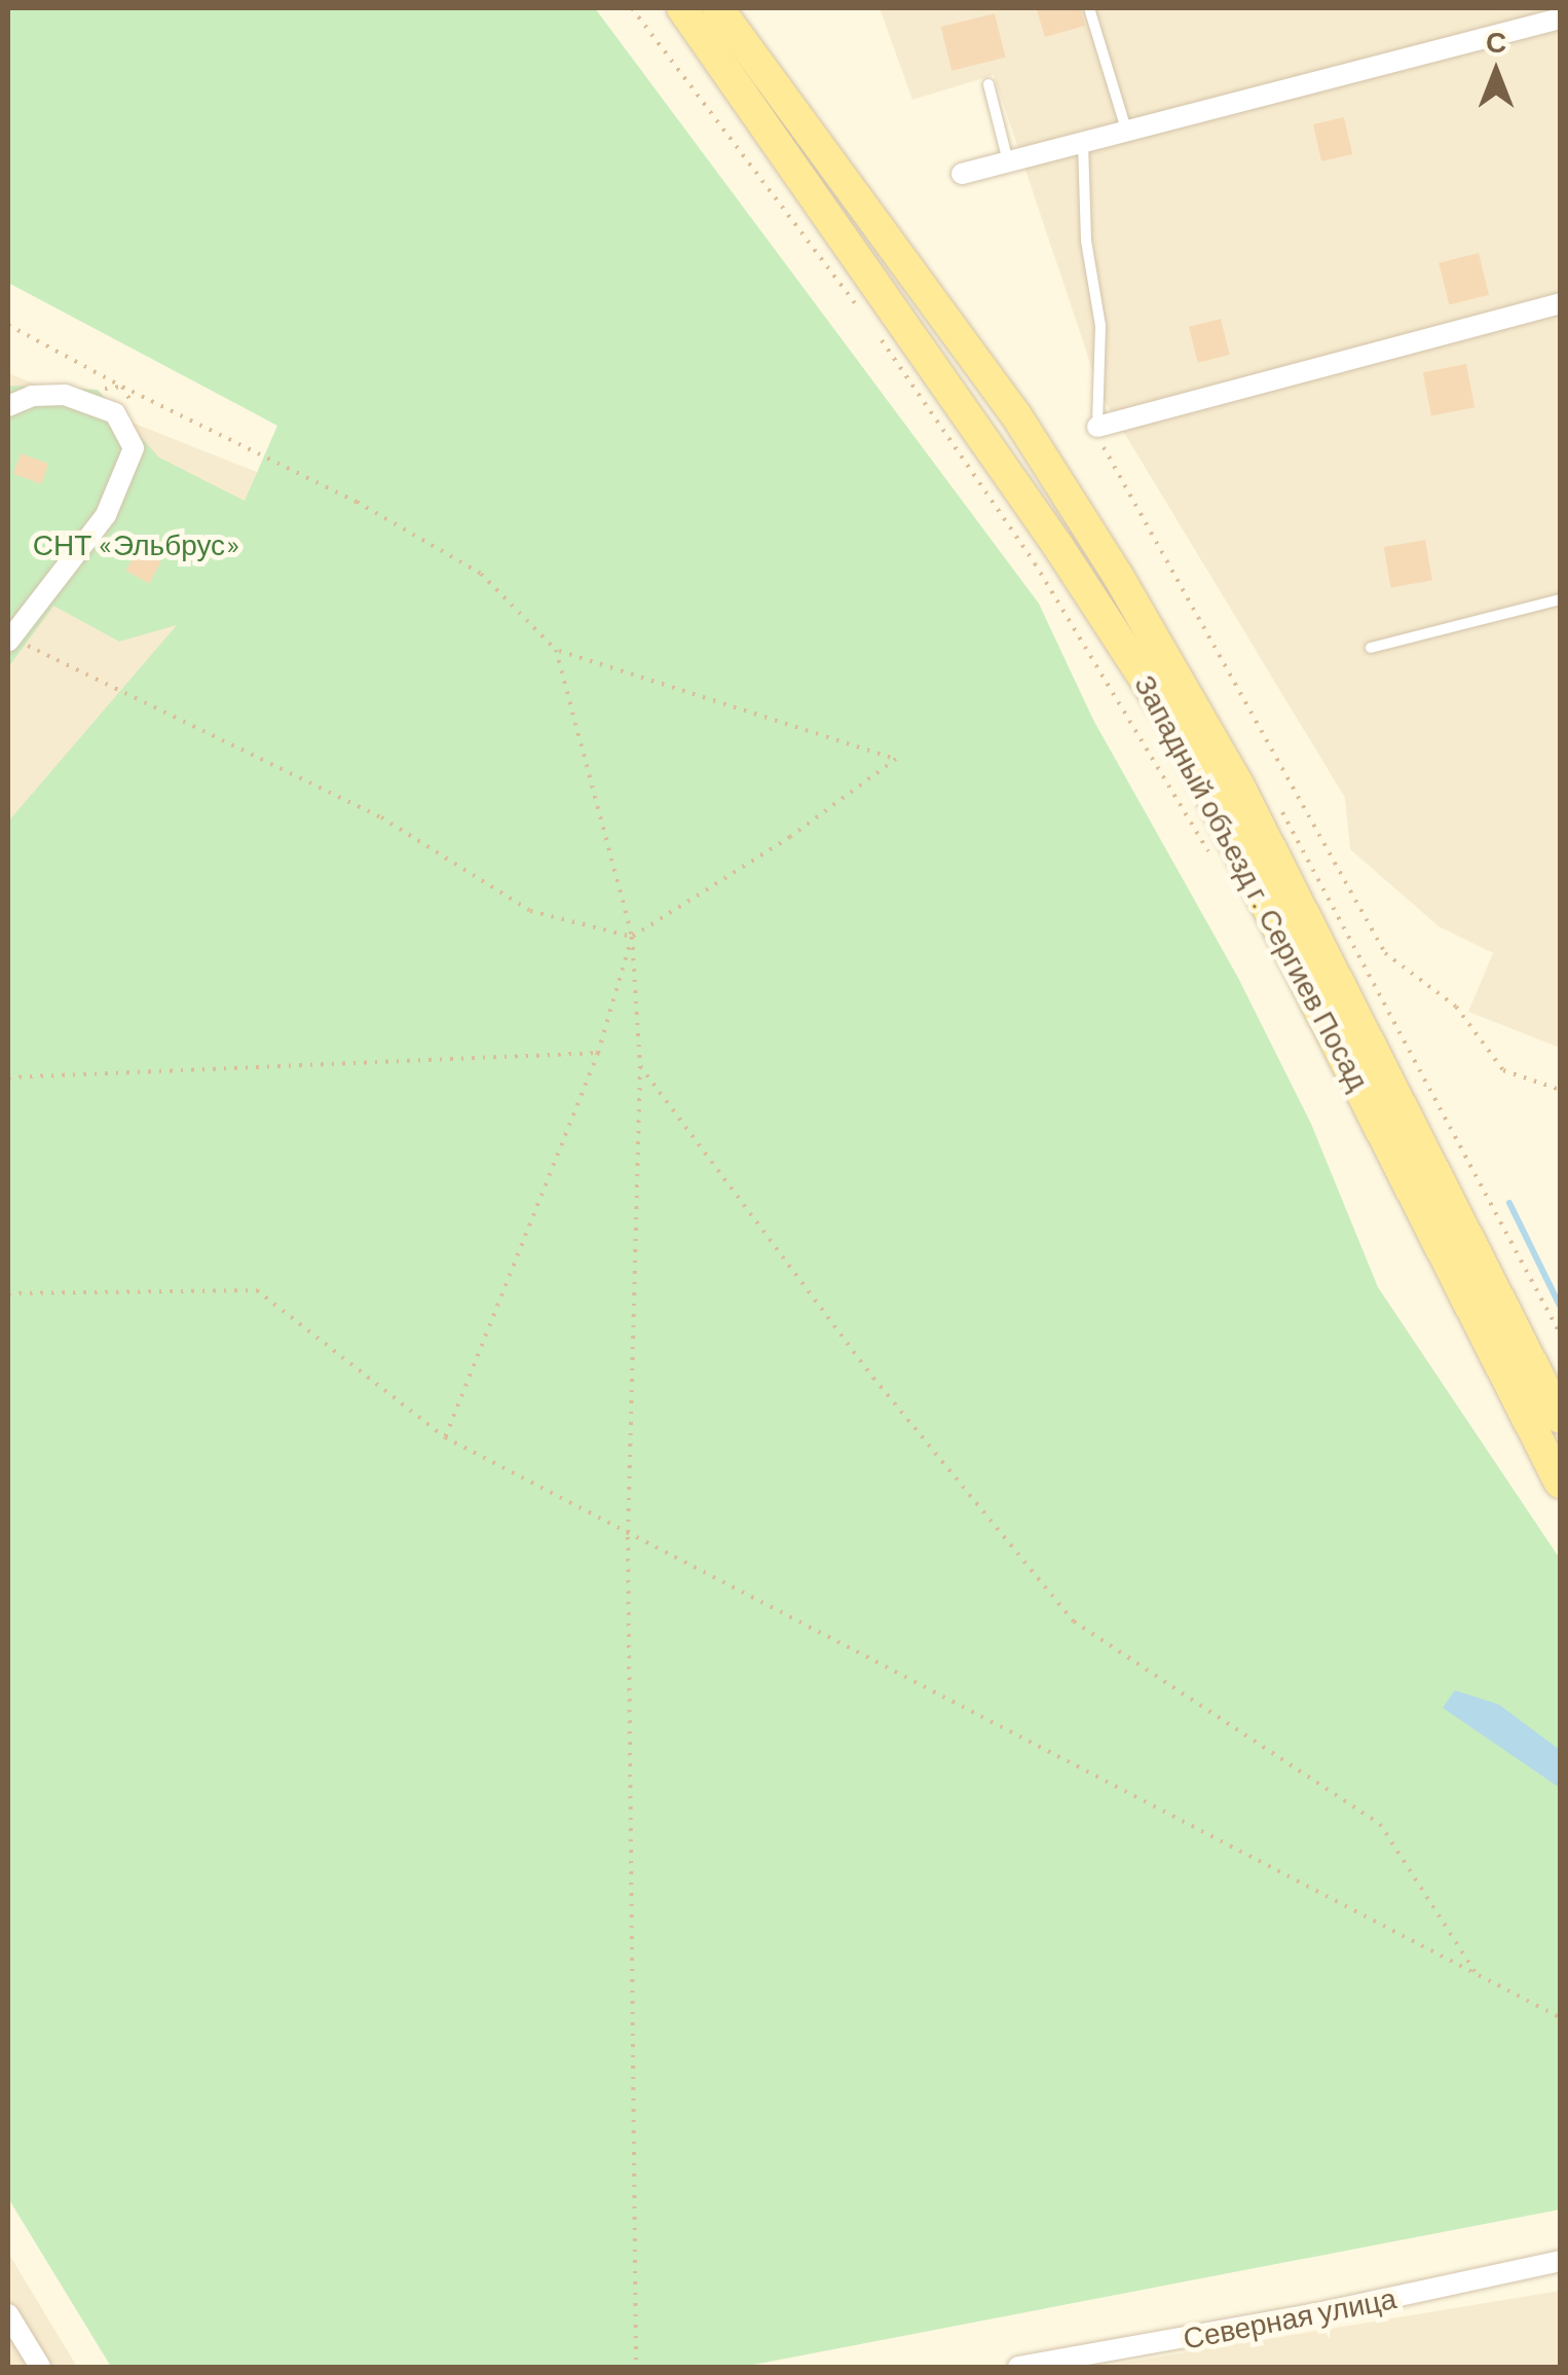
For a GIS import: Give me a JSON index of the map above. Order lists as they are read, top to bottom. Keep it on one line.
{"streets":{"main road":["Западный объезд г. Сергиев Посад"],"street":["Северная улица"]},"parks":["СНТ «Эльбрус»"],"north":"top"}
